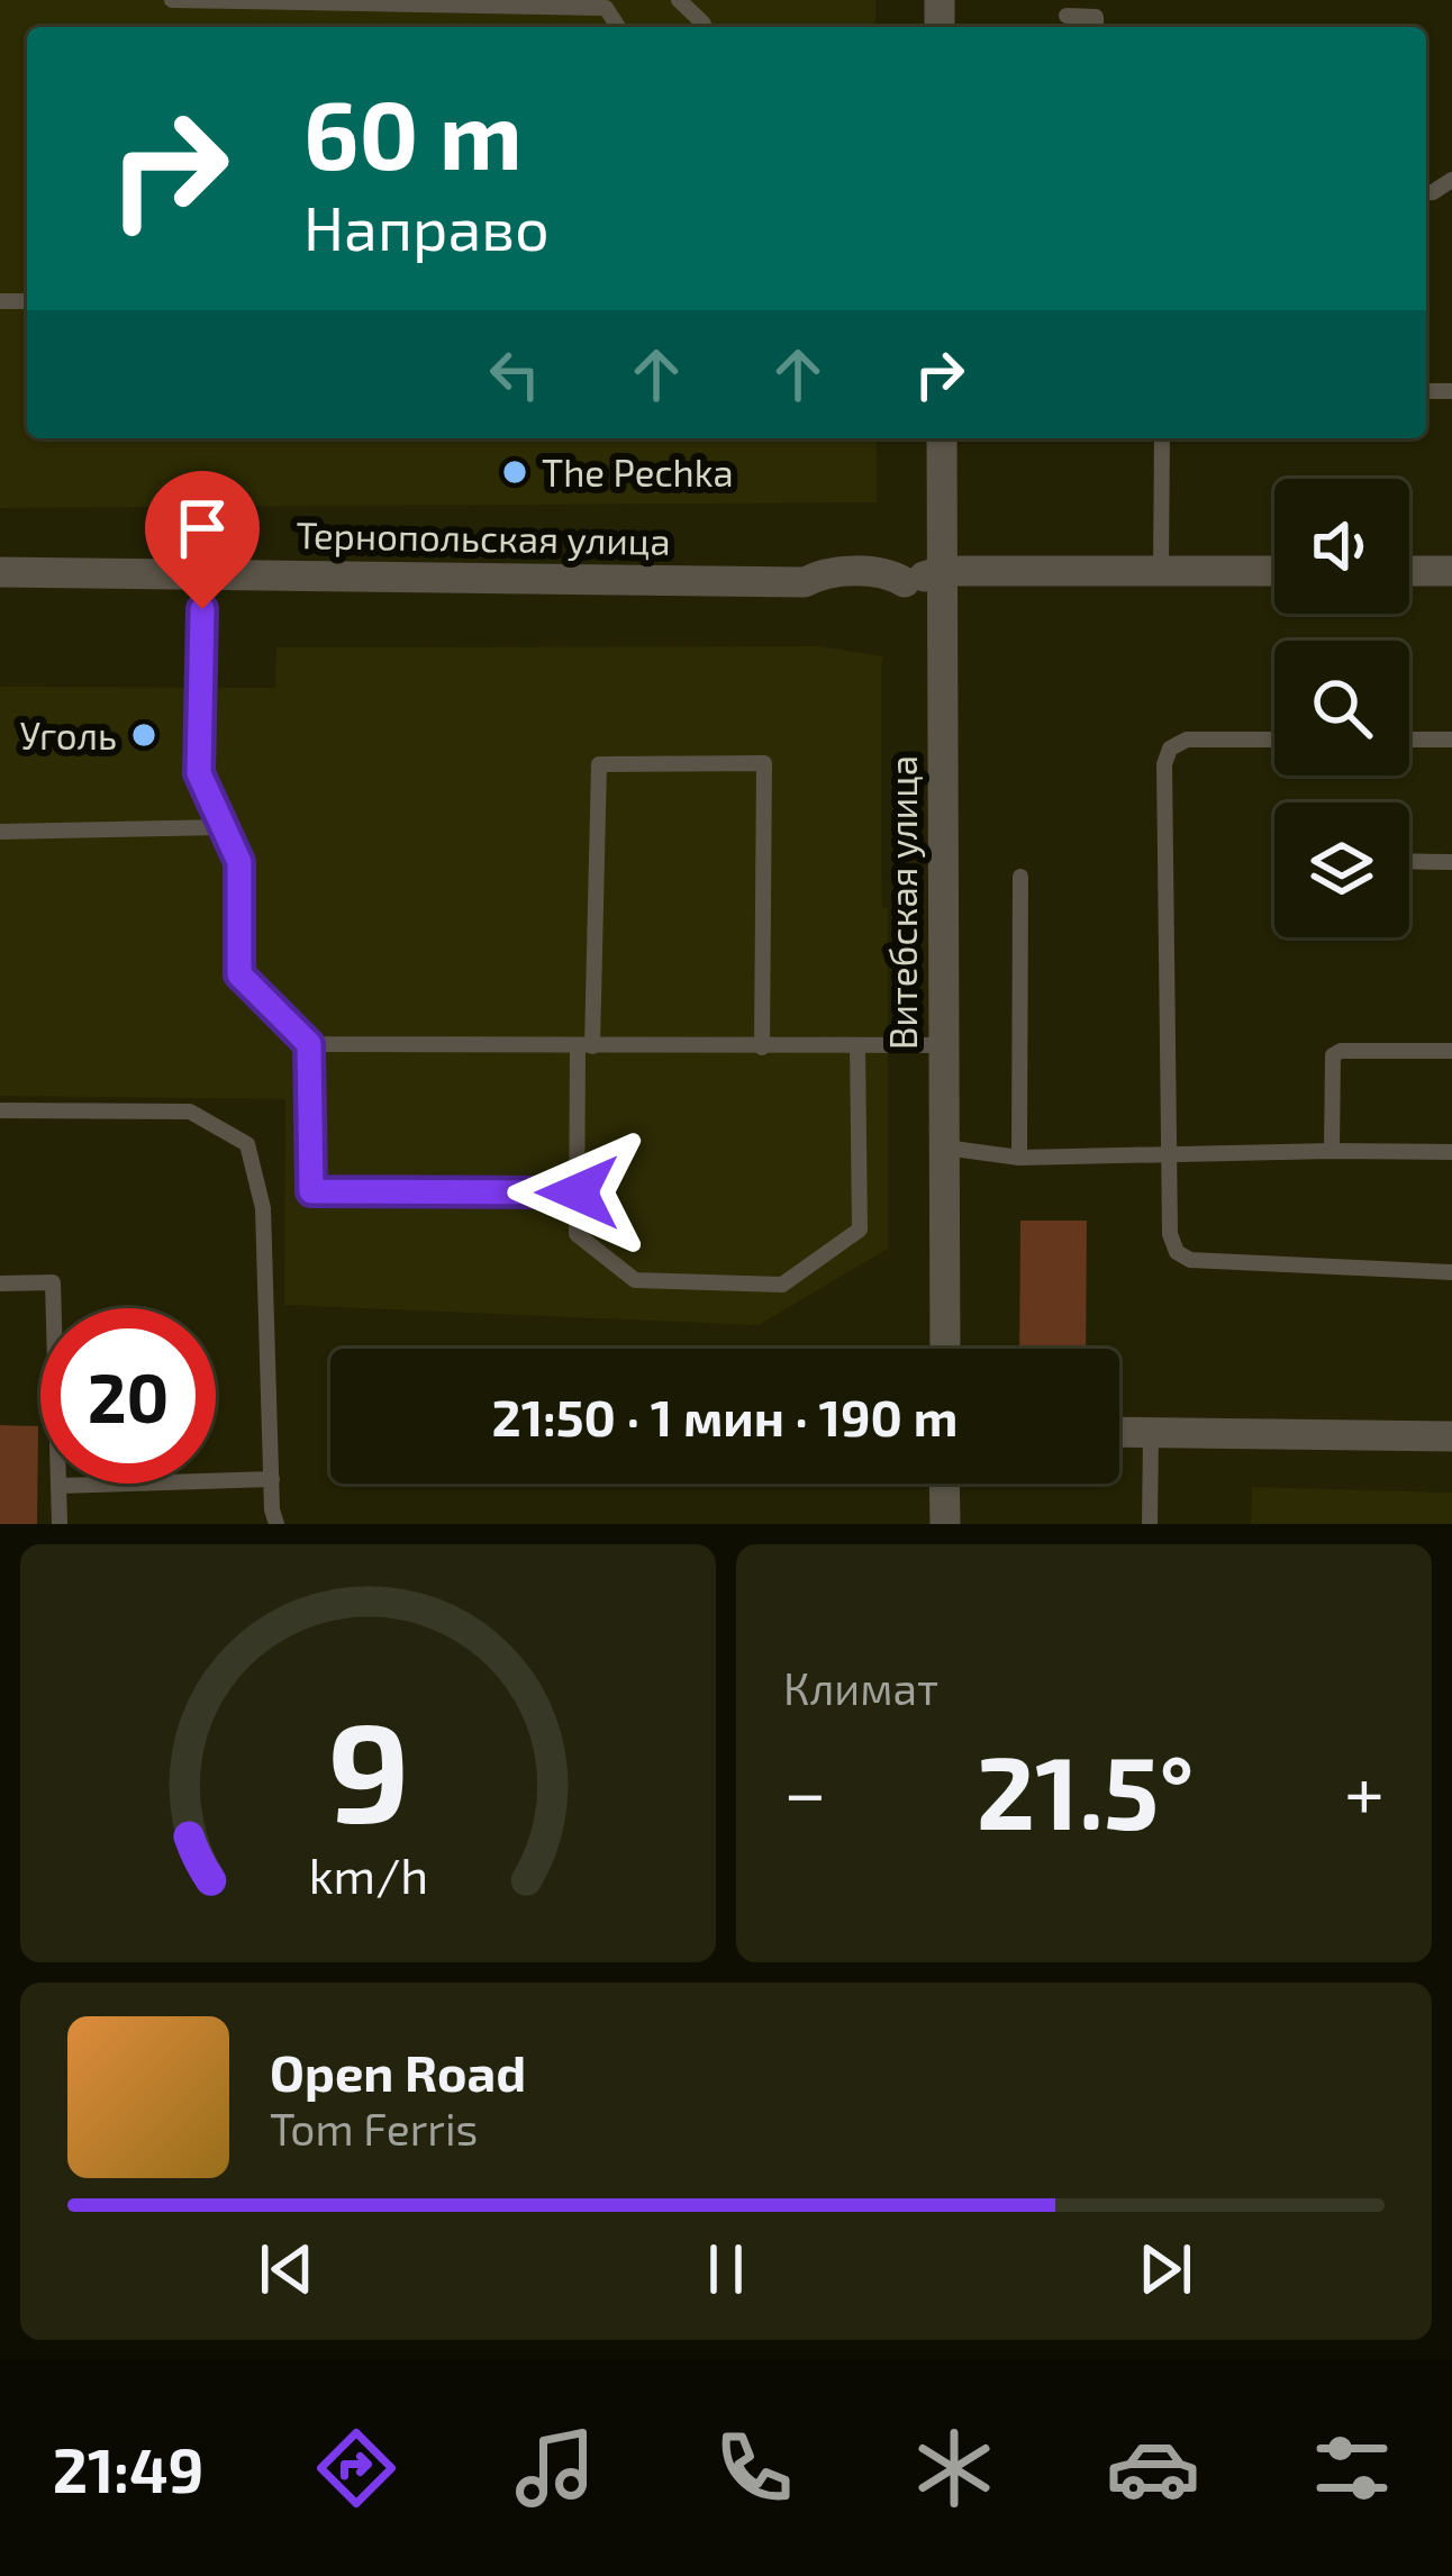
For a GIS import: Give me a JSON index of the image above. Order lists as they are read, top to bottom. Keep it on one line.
{"streets":{"street":["Тернопольская улица","Витебская улица"]},"crossings":[["Тернопольская улица","Витебская улица"]],"places":["The Pechka","Уголь"],"page":{"turn":["60 m","Направо"],"limit":"20","trip":"21:50 · 1 мин · 190 m","tile":"Климат","heat":["−","21.5°","+"],"song":["Open Road","Tom Ferris"],"tabs":"21:49","gauge":["9","km/h"]}}
